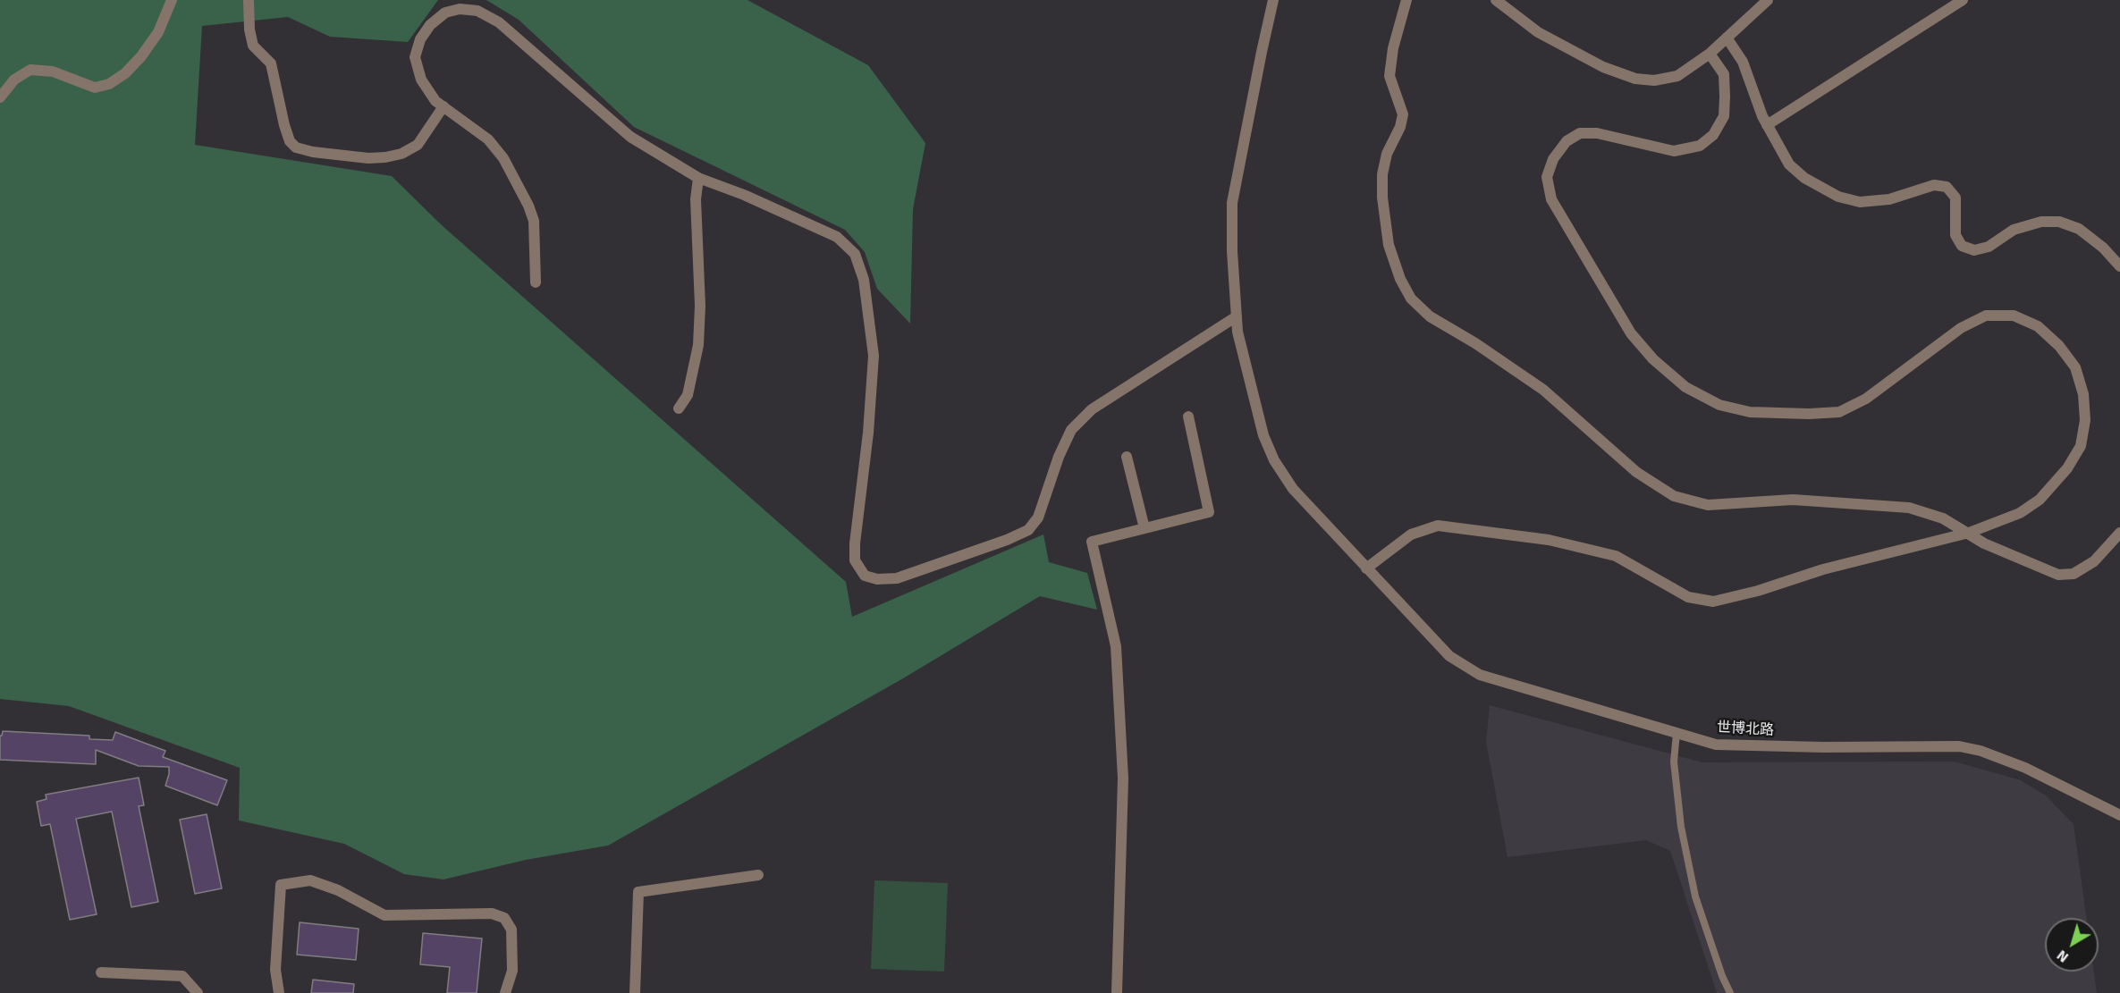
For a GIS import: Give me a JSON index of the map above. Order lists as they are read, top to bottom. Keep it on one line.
{"streets":{"street":["世博北路"]},"north":"bottom left"}
